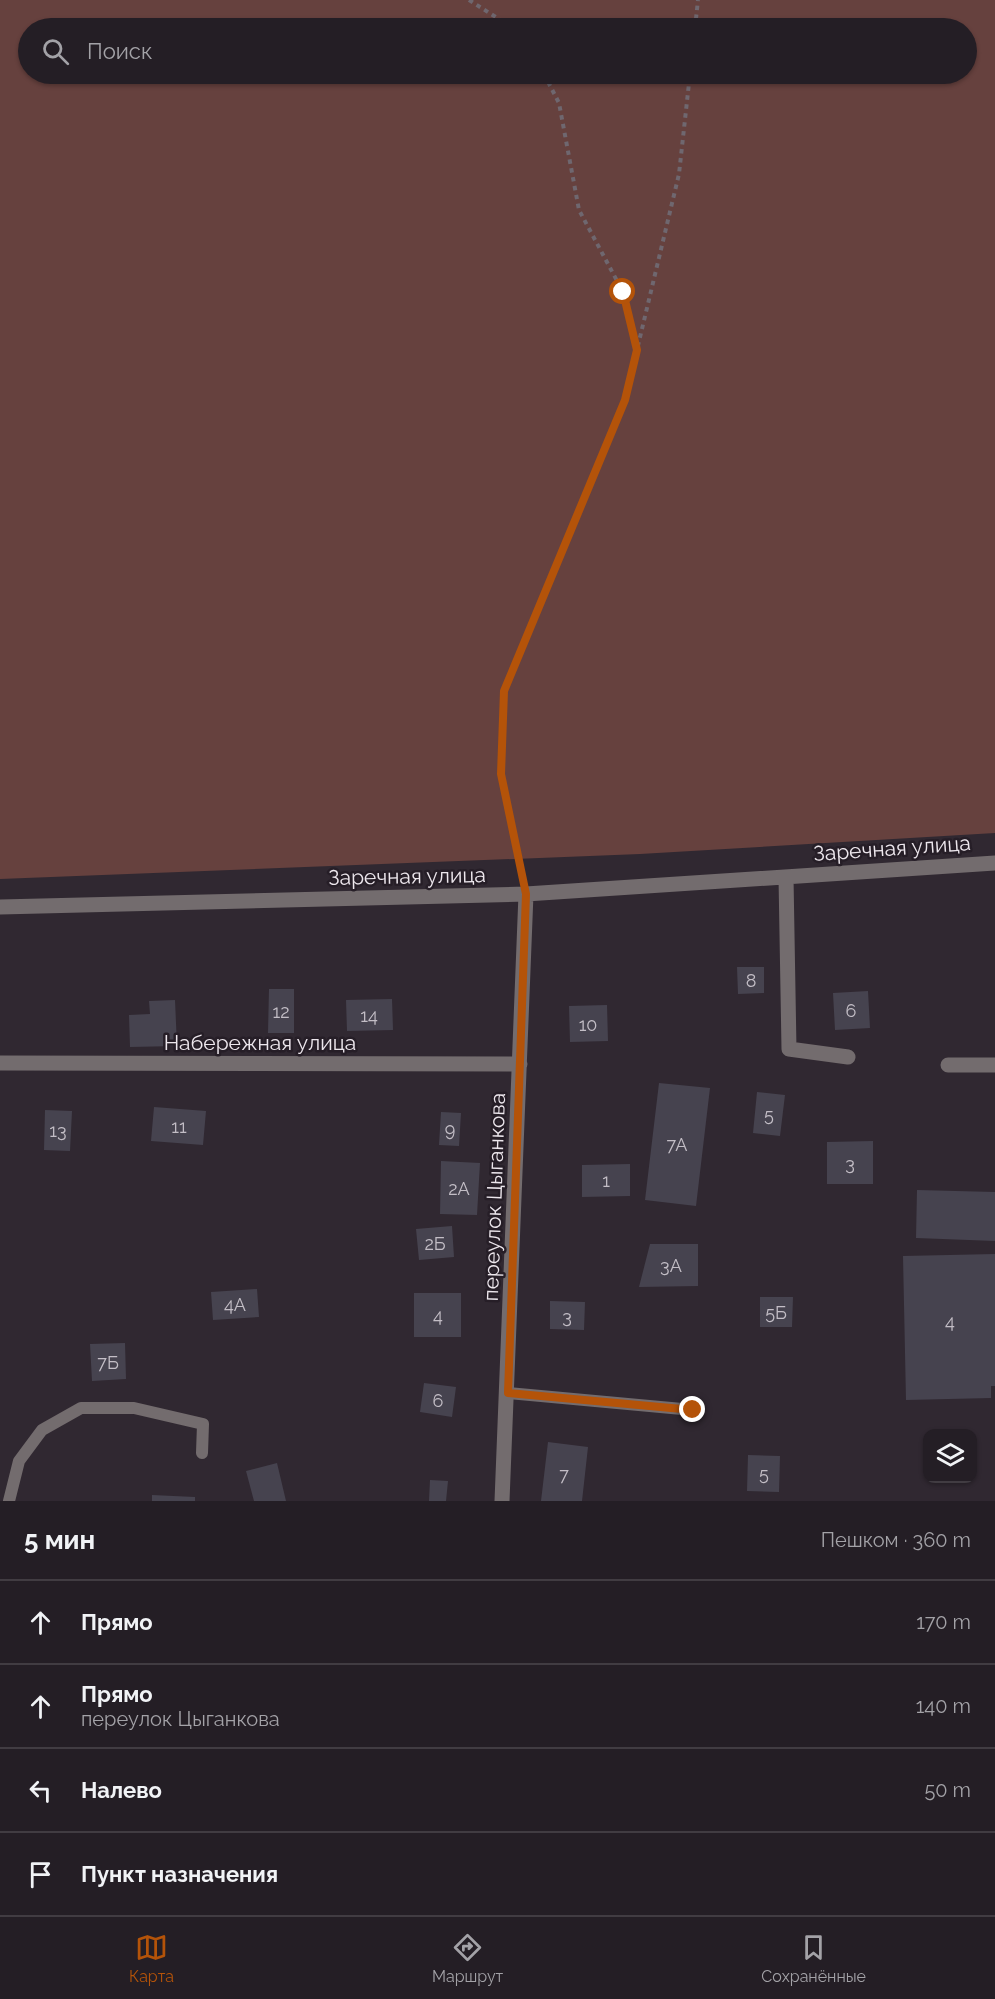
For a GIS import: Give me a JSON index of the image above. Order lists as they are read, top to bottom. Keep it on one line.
{"streets":{"street":["Заречная улица","Набережная улица","переулок Цыганкова"]},"crossings":[["Заречная улица","переулок Цыганкова"],["Набережная улица","переулок Цыганкова"]],"house_numbers":["8","6","12","14","10","5","11","9","13","7А","3","1","2А","2Б","3А","4А","5Б","4","3","4","7Б","6","5","7"],"page":{"search":"Поиск","heading":["5 мин","Пешком · 360 m"],"list":[["Прямо","170 m"],["Прямо","переулок Цыганкова","140 m"],["Налево","50 m"],"Пункт назначения"],"nav":["Карта","Маршрут","Сохранённые"]}}
